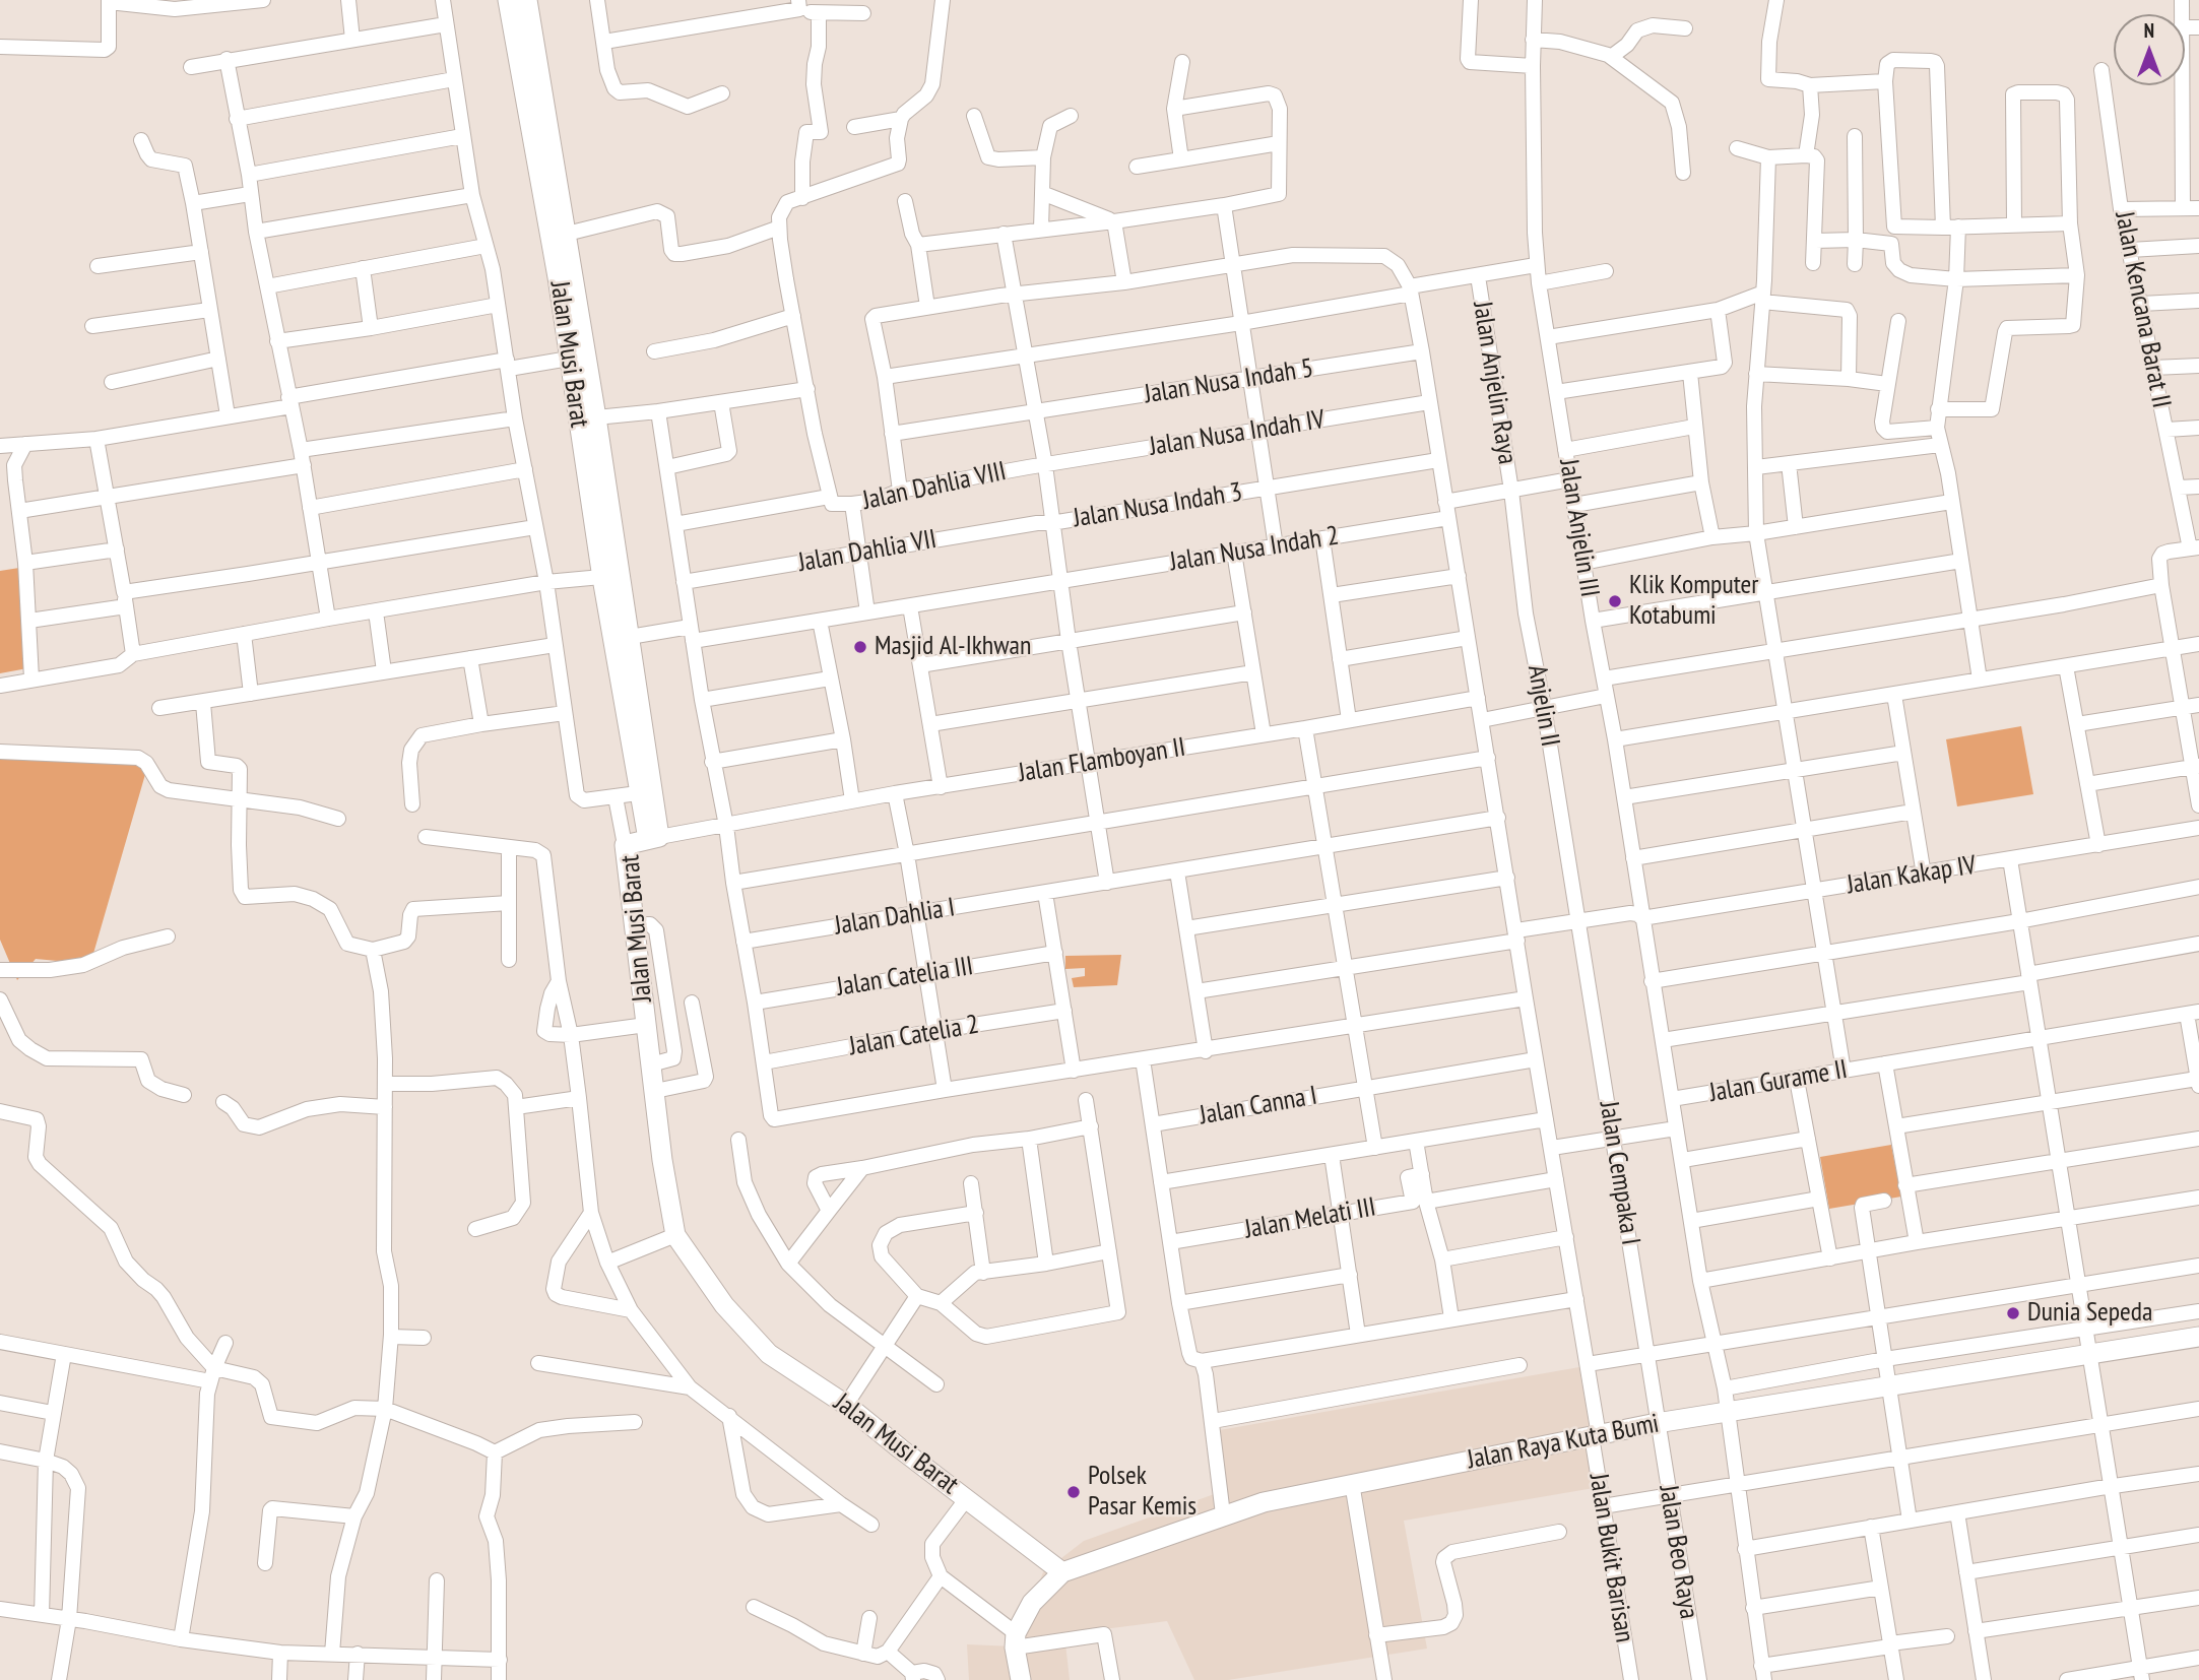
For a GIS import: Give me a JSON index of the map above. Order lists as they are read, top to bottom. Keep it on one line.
{"streets":{"street":["Jalan Kencana Barat II","Jalan Musi Barat","Jalan Nusa Indah 5","Jalan Anjelin Raya","Jalan Nusa Indah IV","Jalan Dahlia VIII","Jalan Nusa Indah 3","Jalan Anjelin III","Jalan Nusa Indah 2","Jalan Dahlia VII","Anjelin II","Jalan Flamboyan II","Jalan Kakap IV","Jalan Dahlia I","Jalan Catelia III","Jalan Catelia 2","Jalan Gurame II","Jalan Canna I","Jalan Cempaka I","Jalan Melati III","Jalan Raya Kuta Bumi","Jalan Beo Raya","Jalan Bukit Barisan"]},"crossings":[["Jalan Musi Barat","Jalan Nusa Indah 2"],["Jalan Musi Barat","Jalan Flamboyan II"],["Jalan Musi Barat","Jalan Raya Kuta Bumi"],["Jalan Nusa Indah 5","Jalan Bukit Barisan"],["Jalan Anjelin Raya","Anjelin II"],["Jalan Nusa Indah IV","Jalan Dahlia VIII"],["Jalan Nusa Indah IV","Jalan Bukit Barisan"],["Jalan Nusa Indah 3","Jalan Dahlia VII"],["Jalan Nusa Indah 3","Jalan Bukit Barisan"],["Jalan Anjelin III","Jalan Kakap IV"],["Jalan Anjelin III","Jalan Gurame II"],["Jalan Anjelin III","Jalan Raya Kuta Bumi"],["Jalan Nusa Indah 2","Jalan Bukit Barisan"],["Anjelin II","Jalan Kakap IV"],["Anjelin II","Jalan Cempaka I"],["Jalan Flamboyan II","Jalan Bukit Barisan"],["Jalan Kakap IV","Jalan Cempaka I"],["Jalan Kakap IV","Jalan Bukit Barisan"],["Jalan Dahlia I","Jalan Bukit Barisan"],["Jalan Canna I","Jalan Bukit Barisan"],["Jalan Cempaka I","Jalan Raya Kuta Bumi"],["Jalan Cempaka I","Jalan Beo Raya"],["Jalan Raya Kuta Bumi","Jalan Beo Raya"],["Jalan Raya Kuta Bumi","Jalan Bukit Barisan"]],"places":["Klik Komputer Kotabumi","Masjid Al-Ikhwan","Dunia Sepeda","Polsek Pasar Kemis"],"north":"top"}
